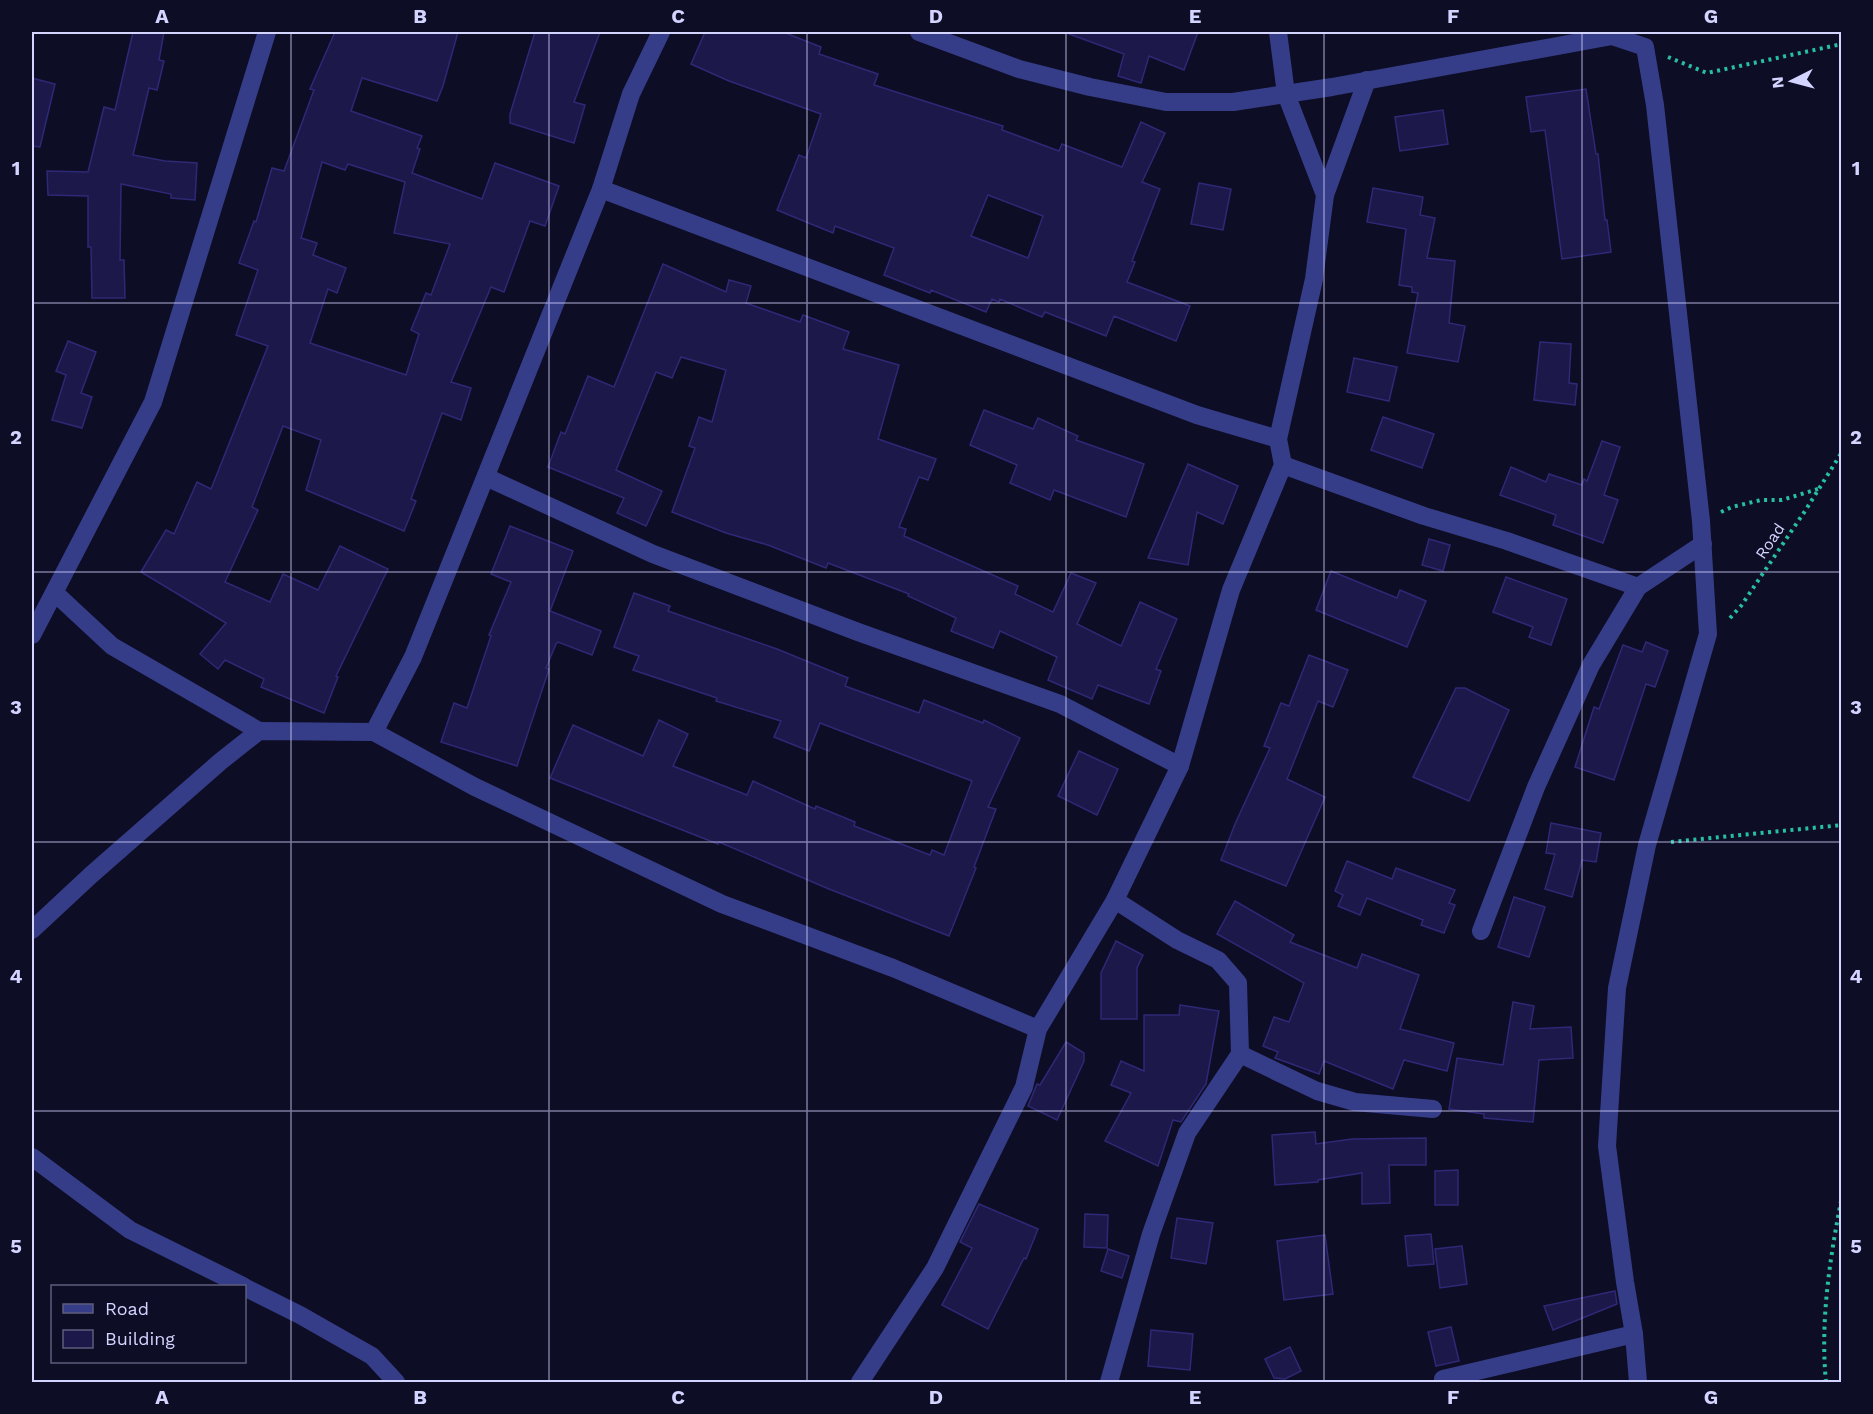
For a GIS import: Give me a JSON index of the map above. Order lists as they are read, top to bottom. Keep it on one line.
{"streets":{"path":["Road"]},"legend":["Road","Building"],"north":"left","grid":{"columns":["A","B","C","D","E","F","G"],"rows":["1","2","3","4","5"]}}
